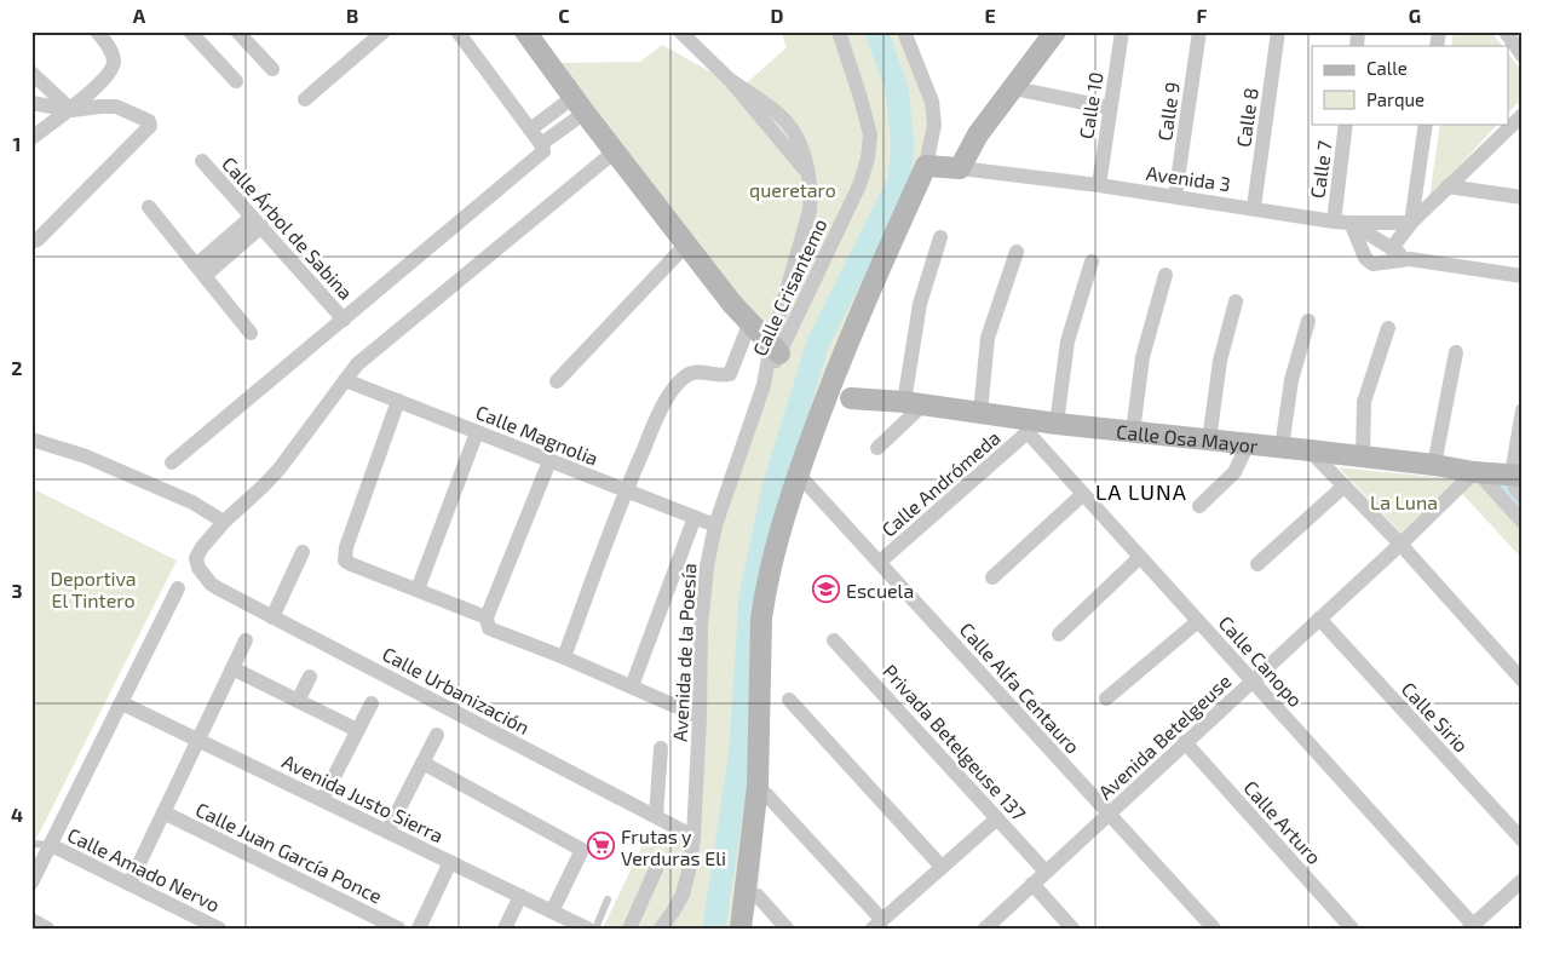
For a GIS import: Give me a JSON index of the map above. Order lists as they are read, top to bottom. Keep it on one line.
{"streets":{"street":["Calle 10","Calle 9","Calle 8","Calle 7","Avenida 3","Calle Árbol de Sabina","Calle Crisantemo","Calle Magnolia","Calle Osa Mayor","Calle Andrómeda","Avenida de la Poesía","Calle Canopo","Calle Alfa Centauro","Calle Urbanización","Calle Sirio","Avenida Betelgeuse","Privada Betelgeuse 137","Avenida Justo Sierra","Calle Arturo","Calle Juan García Ponce","Calle Amado Nervo"]},"crossings":[["Calle 10","Avenida 3"],["Calle 9","Avenida 3"],["Calle 8","Avenida 3"],["Calle 7","Avenida 3"],["Calle Crisantemo","Avenida de la Poesía"],["Calle Magnolia","Avenida de la Poesía"],["Calle Osa Mayor","Calle Andrómeda"],["Calle Osa Mayor","Calle Canopo"],["Calle Osa Mayor","Avenida Betelgeuse"],["Calle Andrómeda","Calle Canopo"],["Calle Andrómeda","Calle Alfa Centauro"],["Avenida de la Poesía","Calle Urbanización"],["Calle Canopo","Avenida Betelgeuse"],["Calle Alfa Centauro","Avenida Betelgeuse"],["Calle Sirio","Avenida Betelgeuse"],["Avenida Betelgeuse","Privada Betelgeuse 137"],["Avenida Betelgeuse","Calle Arturo"]],"districts":["LA LUNA"],"parks":["queretaro","La Luna","Deportiva El Tintero"],"places":{"school or university":["Escuela"],"supermarket":["Frutas y Verduras Eli"]},"legend":["Calle","Parque"],"grid":{"columns":["A","B","C","D","E","F","G"],"rows":["1","2","3","4"]}}
